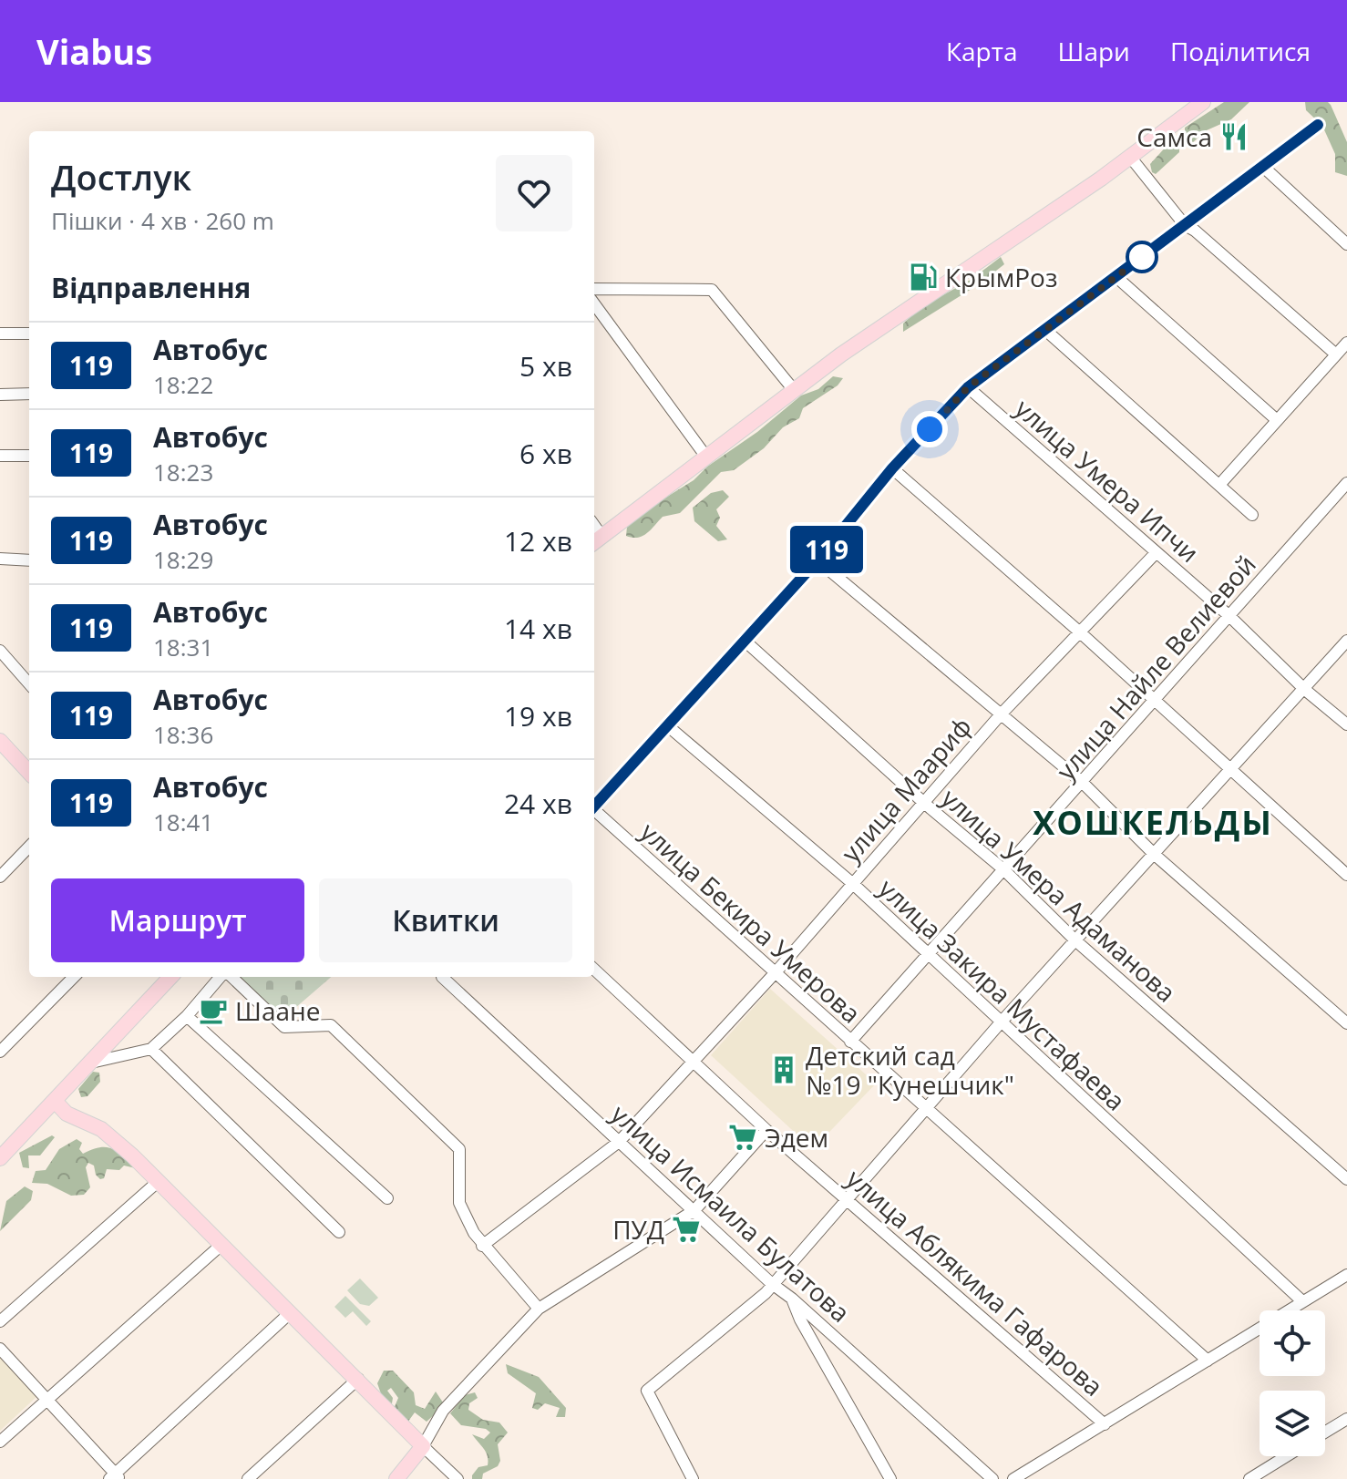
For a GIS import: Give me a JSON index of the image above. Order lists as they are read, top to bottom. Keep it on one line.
{"streets":{"street":["улица Умера Ипчи","улица Найле Велиевой","улица Маариф","улица Умера Адаманова","улица Бекира Умерова","улица Закира Мустафаева","улица Исмаила Булатова","улица Аблякима Гафарова"]},"crossings":[["улица Умера Ипчи","улица Найле Велиевой"],["улица Умера Ипчи","улица Маариф"],["улица Найле Велиевой","улица Умера Адаманова"],["улица Найле Велиевой","улица Бекира Умерова"],["улица Найле Велиевой","улица Закира Мустафаева"],["улица Маариф","улица Умера Адаманова"],["улица Маариф","улица Бекира Умерова"],["улица Маариф","улица Закира Мустафаева"],["улица Маариф","улица Исмаила Булатова"],["улица Маариф","улица Аблякима Гафарова"]],"districts":["ХОШКЕЛЬДЫ"],"places":{"restaurant":["Самса"],"fuel station":["КрымРоз"],"cafe":["Шаане"],"building":["Детский сад №19 \"Кунешчик\""],"supermarket":["Эдем","ПУД"]},"lines":["bus line 119"],"page":{"header":"Viabus","nav":["Карта","Шари","Поділитися"],"on_map":"119","heading":[["Достлук","Пішки · 4 хв · 260 m"],"Відправлення"],"list":[{"mark":"119","name":"Автобус","note":"18:22","value":"5 хв"},{"mark":"119","name":"Автобус","note":"18:23","value":"6 хв"},{"mark":"119","name":"Автобус","note":"18:29","value":"12 хв"},{"mark":"119","name":"Автобус","note":"18:31","value":"14 хв"},{"mark":"119","name":"Автобус","note":"18:36","value":"19 хв"},{"mark":"119","name":"Автобус","note":"18:41","value":"24 хв"}],"buttons":["Маршрут","Квитки"]}}
